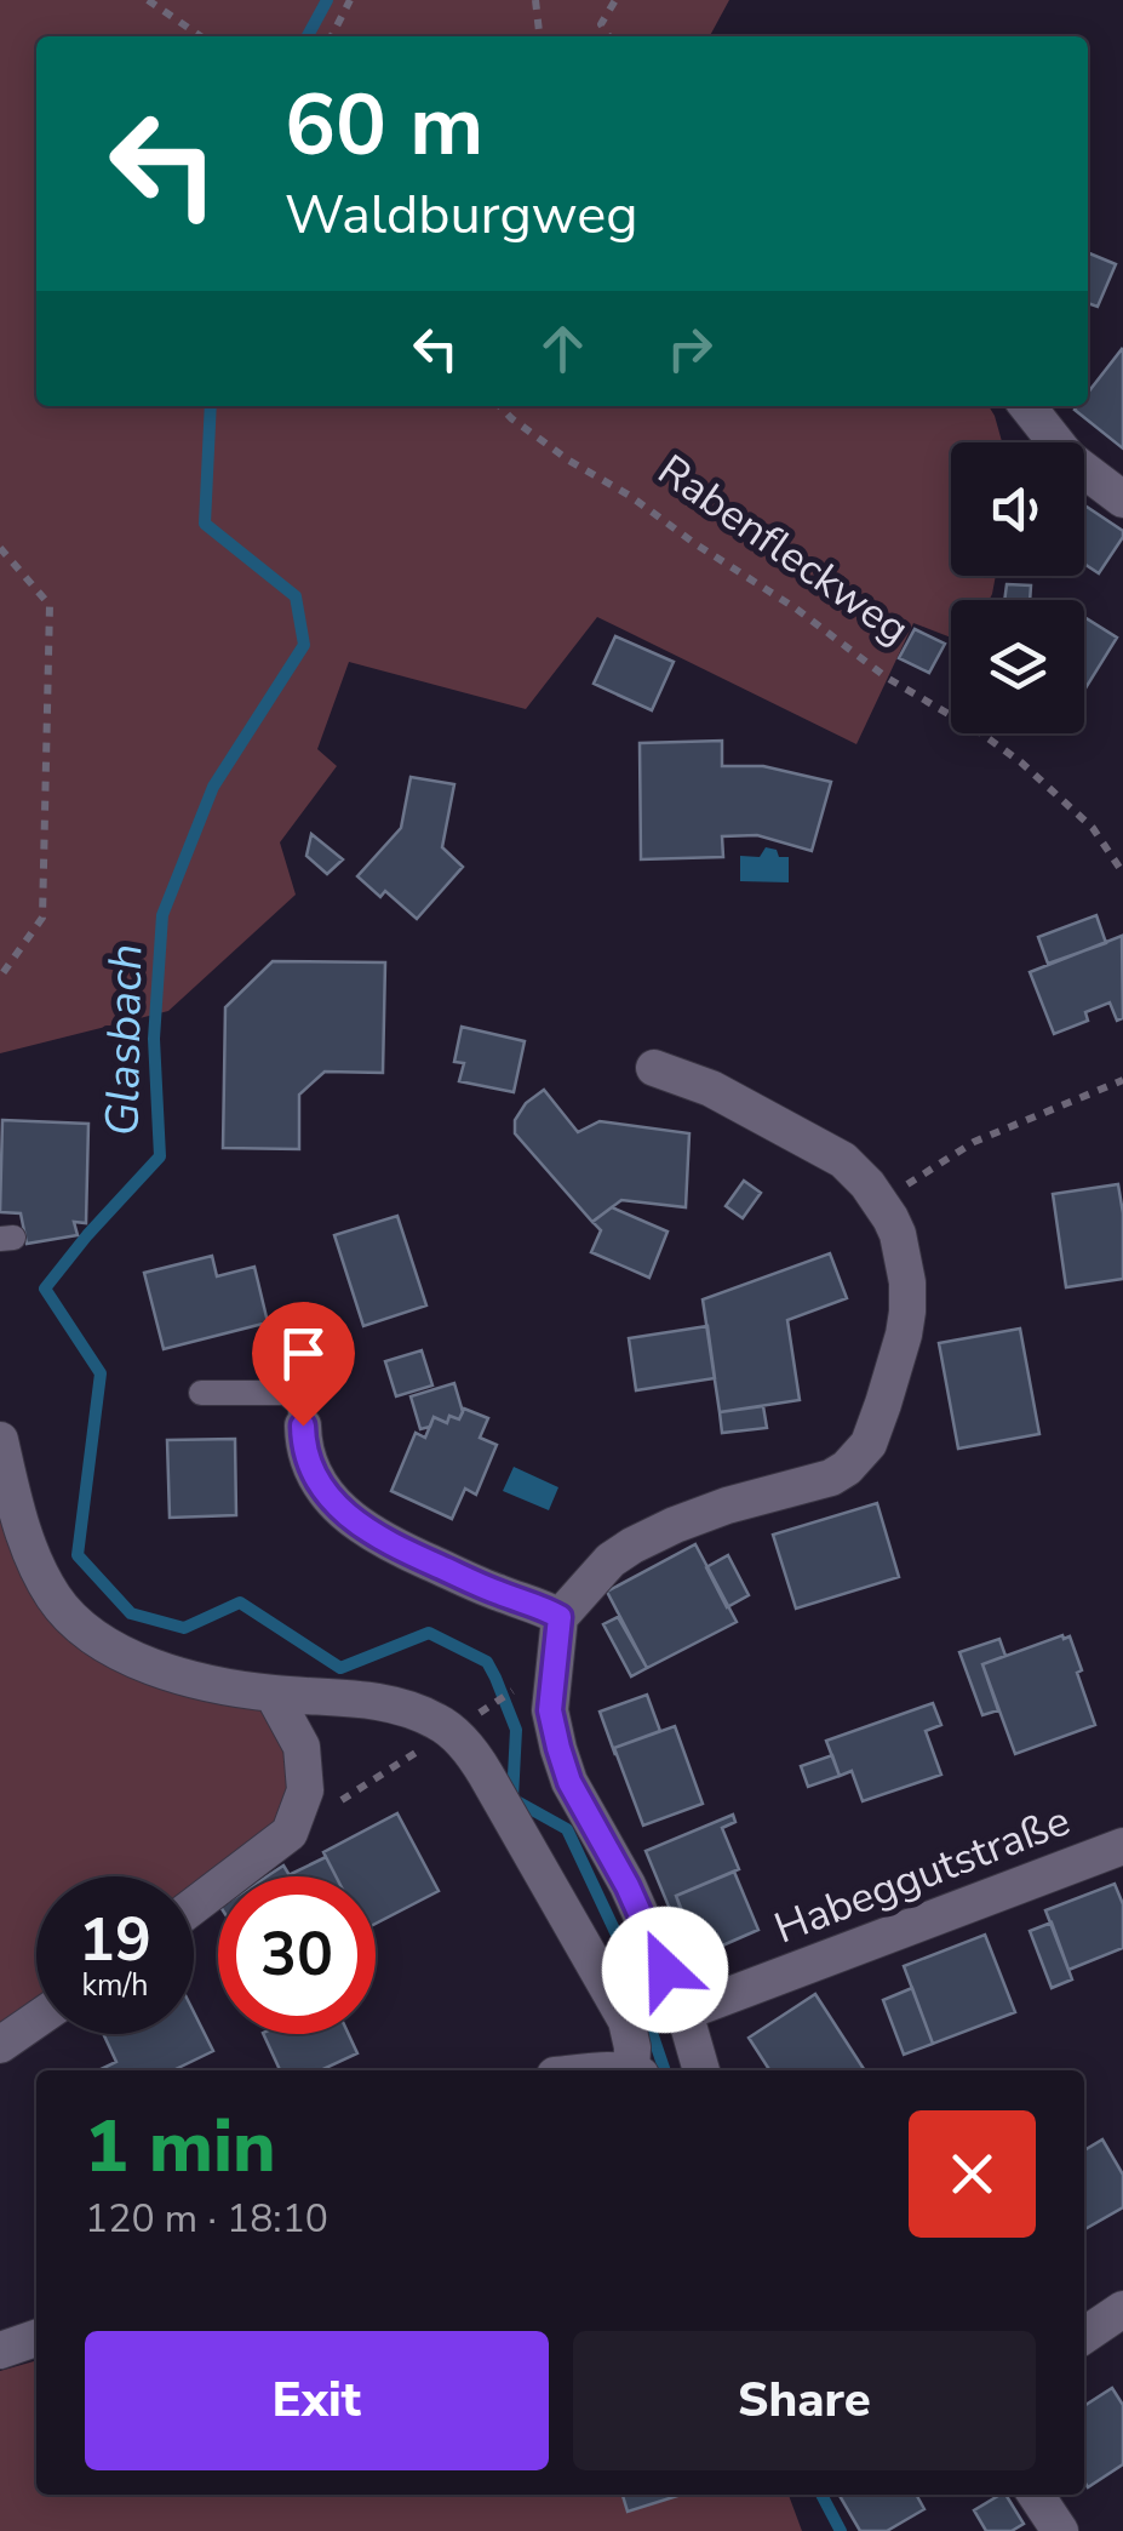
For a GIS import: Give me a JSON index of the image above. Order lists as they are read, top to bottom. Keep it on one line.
{"streets":{"street":["Habeggutstraße"],"path":["Rabenfleckweg"]},"water":["Glasbach"],"page":{"turn":["60 m","Waldburgweg"],"speed":"19 km/h","limit":"30","heading":["1 min","120 m · 18:10"],"buttons":["Exit","Share"]}}
